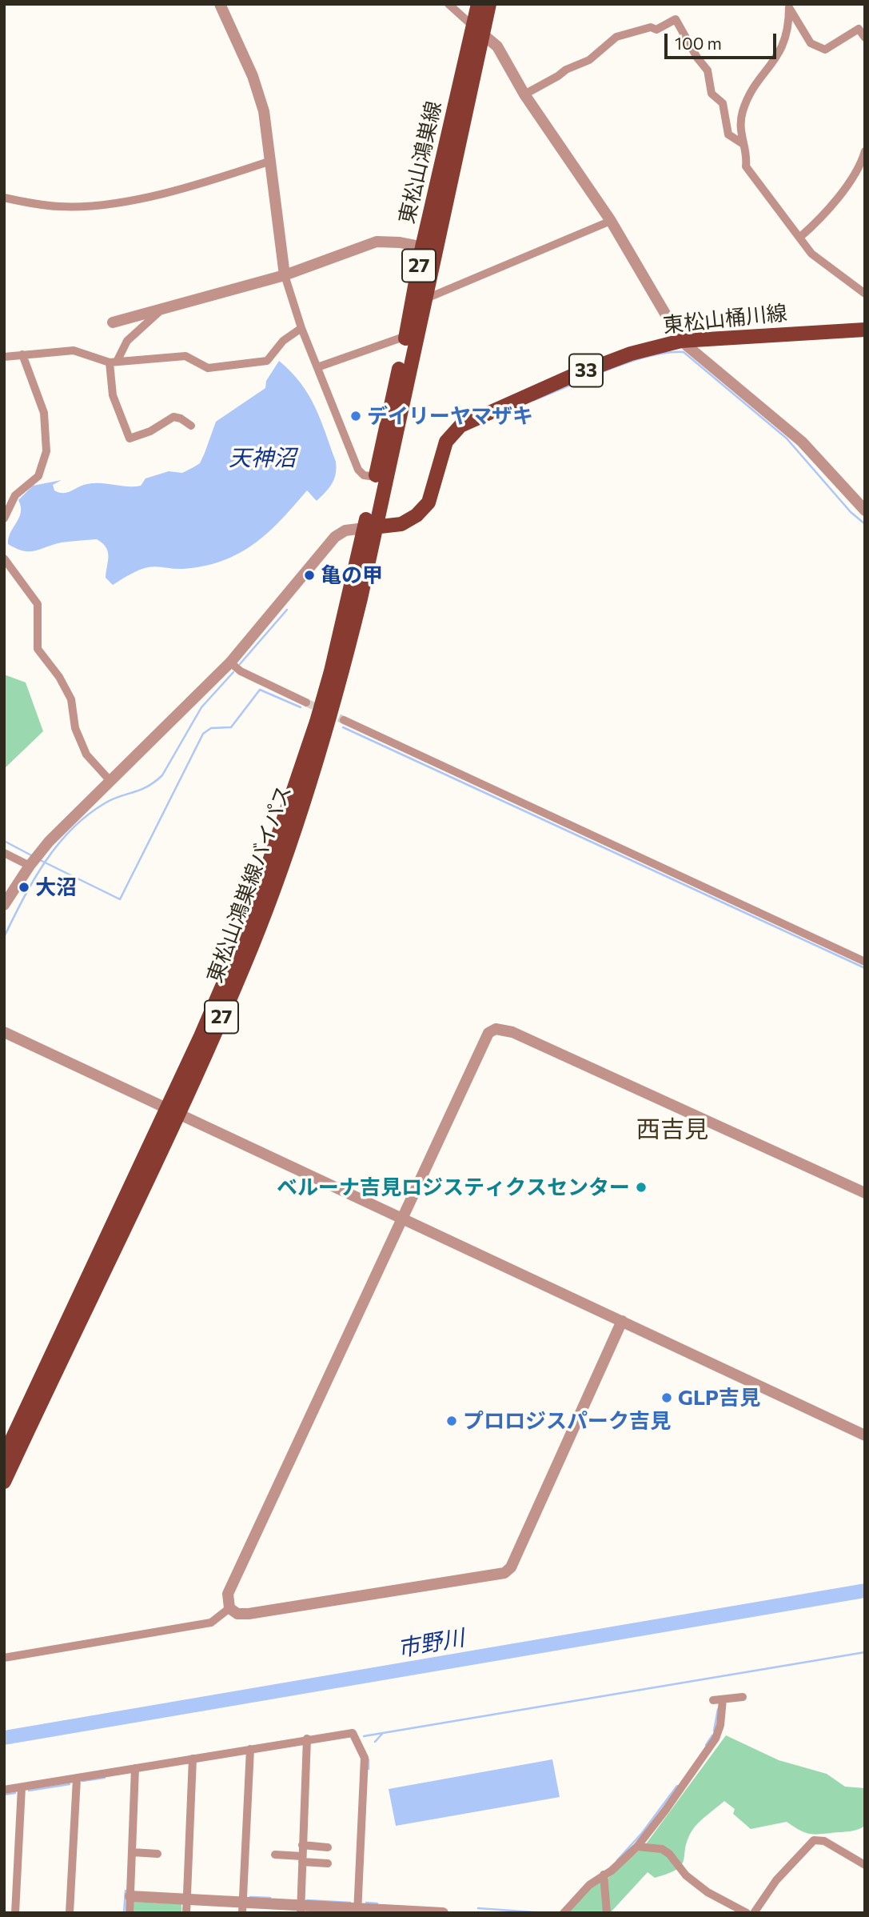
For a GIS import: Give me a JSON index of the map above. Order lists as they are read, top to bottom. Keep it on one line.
{"streets":{"main road":["東松山鴻巣線","27","東松山桶川線","33","東松山鴻巣線バイパス"]},"crossings":[["東松山鴻巣線","東松山桶川線"],["東松山鴻巣線","東松山鴻巣線バイパス"],["東松山桶川線","東松山鴻巣線バイパス"]],"districts":["西吉見"],"water":["天神沼","市野川"],"places":["デイリーヤマザキ","亀の甲","大沼","ベルーナ吉見ロジスティクスセンター","GLP吉見","プロロジスパーク吉見"],"scale_bar":"100 m"}
